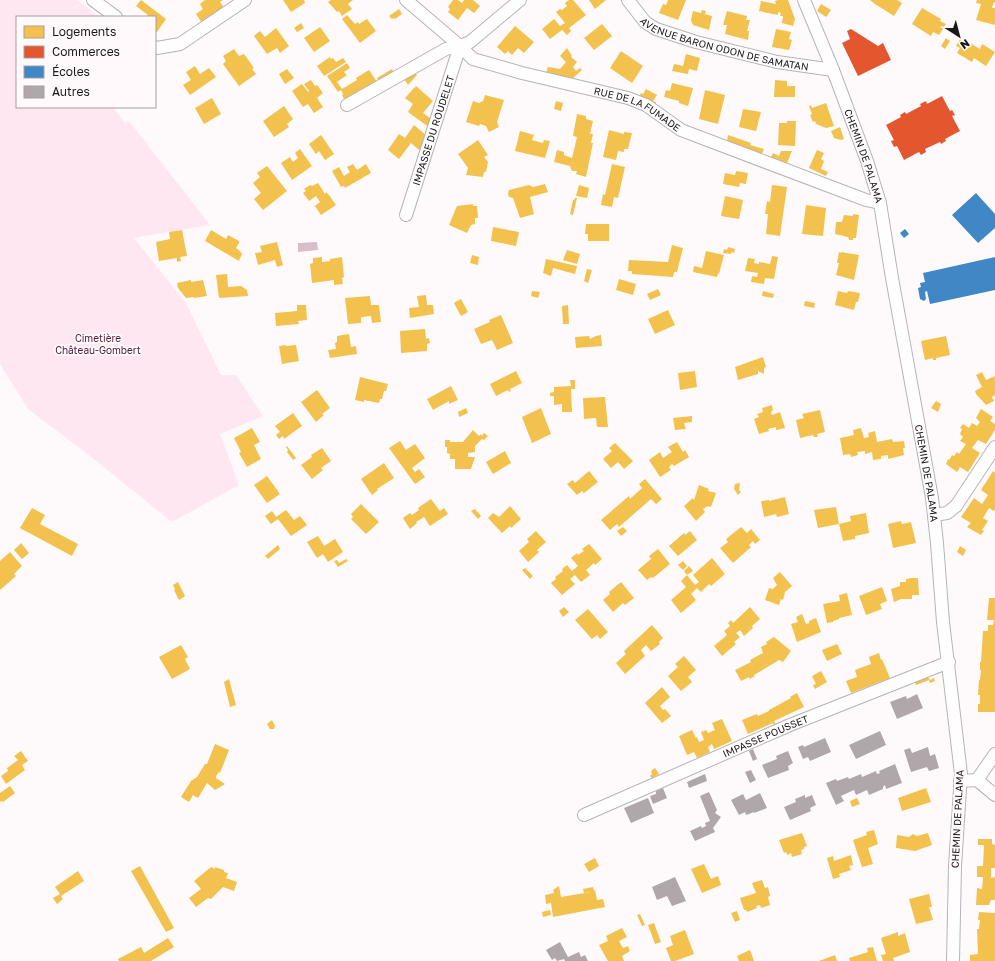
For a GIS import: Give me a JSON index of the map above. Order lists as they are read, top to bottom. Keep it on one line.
{"streets":{"street":["AVENUE BARON ODON DE SAMATAN","RUE DE LA FUMADE","IMPASSE DU ROUDELET","CHEMIN DE PALAMA","IMPASSE POUSSET"]},"crossings":[["AVENUE BARON ODON DE SAMATAN","CHEMIN DE PALAMA"],["RUE DE LA FUMADE","IMPASSE DU ROUDELET"],["RUE DE LA FUMADE","CHEMIN DE PALAMA"],["CHEMIN DE PALAMA","IMPASSE POUSSET"]],"parks":["Cimetière Château-Gombert"],"legend":["Logements","Commerces","Écoles","Autres"],"north":"bottom right"}
